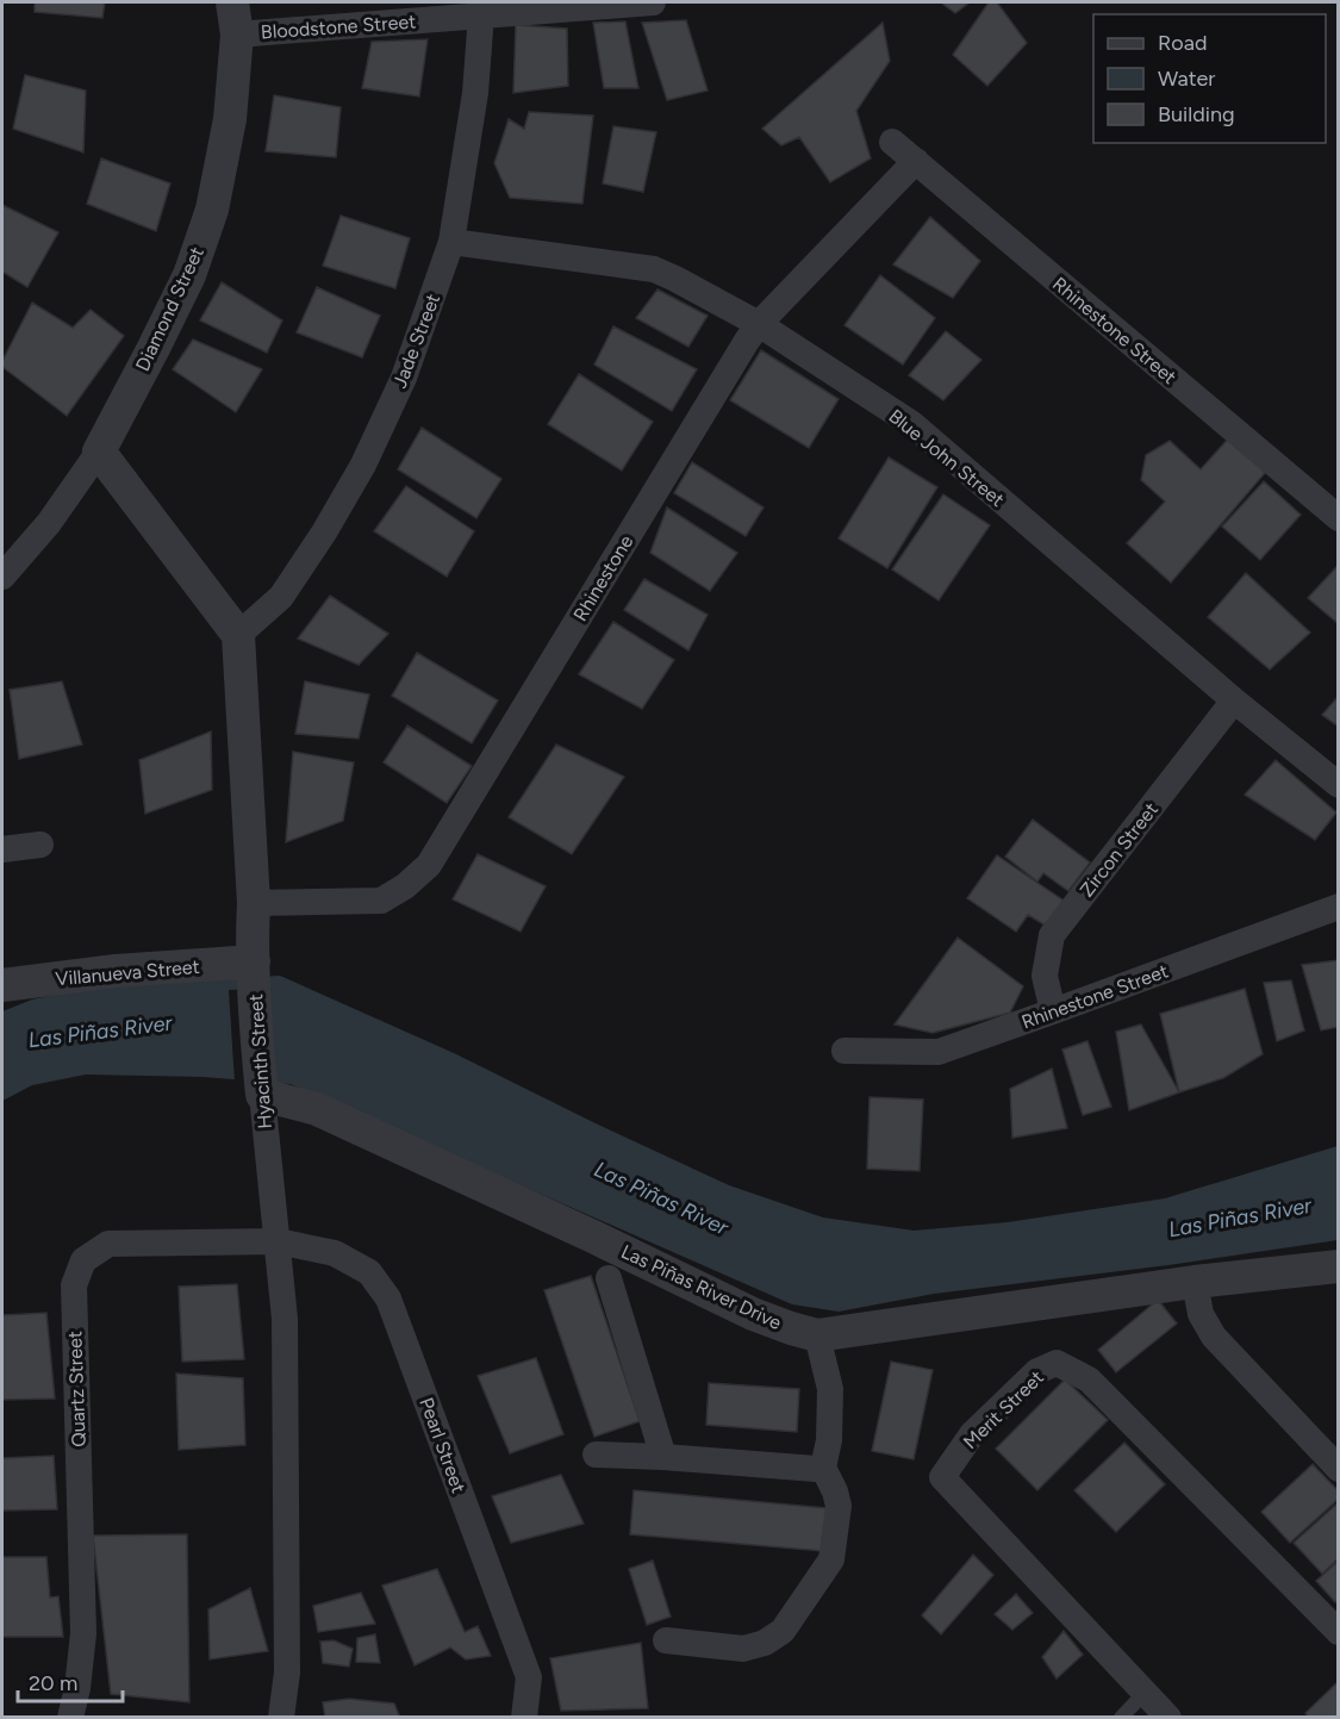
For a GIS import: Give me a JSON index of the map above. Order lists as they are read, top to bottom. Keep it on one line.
{"streets":{"street":["Bloodstone Street","Diamond Street","Rhinestone Street","Jade Street","Blue John Street","Rhinestone","Zircon Street","Villanueva Street","Hyacinth Street","Las Piñas River Drive","Quartz Street","Merit Street","Pearl Street"]},"crossings":[["Bloodstone Street","Diamond Street"],["Bloodstone Street","Jade Street"],["Rhinestone Street","Rhinestone"],["Rhinestone Street","Zircon Street"],["Jade Street","Blue John Street"],["Jade Street","Hyacinth Street"],["Blue John Street","Rhinestone"],["Blue John Street","Zircon Street"],["Rhinestone","Hyacinth Street"],["Villanueva Street","Hyacinth Street"],["Hyacinth Street","Las Piñas River Drive"],["Hyacinth Street","Quartz Street"],["Hyacinth Street","Pearl Street"],["Quartz Street","Pearl Street"]],"water":["Las Piñas River"],"legend":["Road","Water","Building"],"scale_bar":"20 m"}
